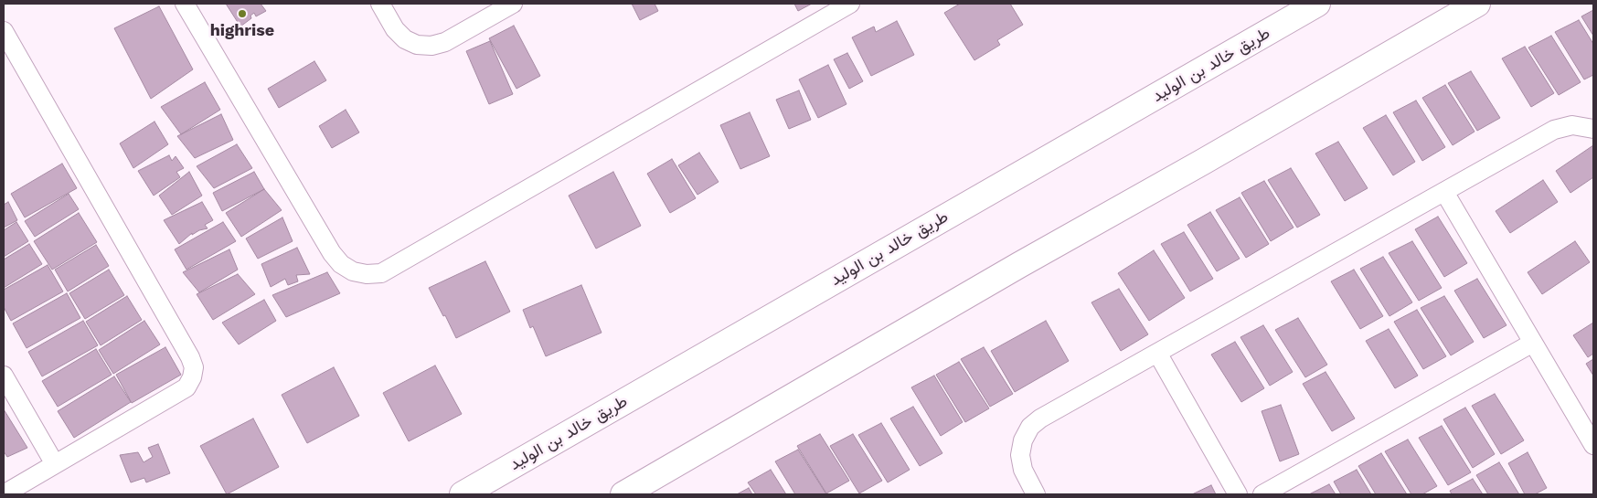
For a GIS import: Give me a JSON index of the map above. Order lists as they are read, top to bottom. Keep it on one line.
{"streets":{"street":["طريق خالد بن الوليد"]},"places":["highrise"]}
